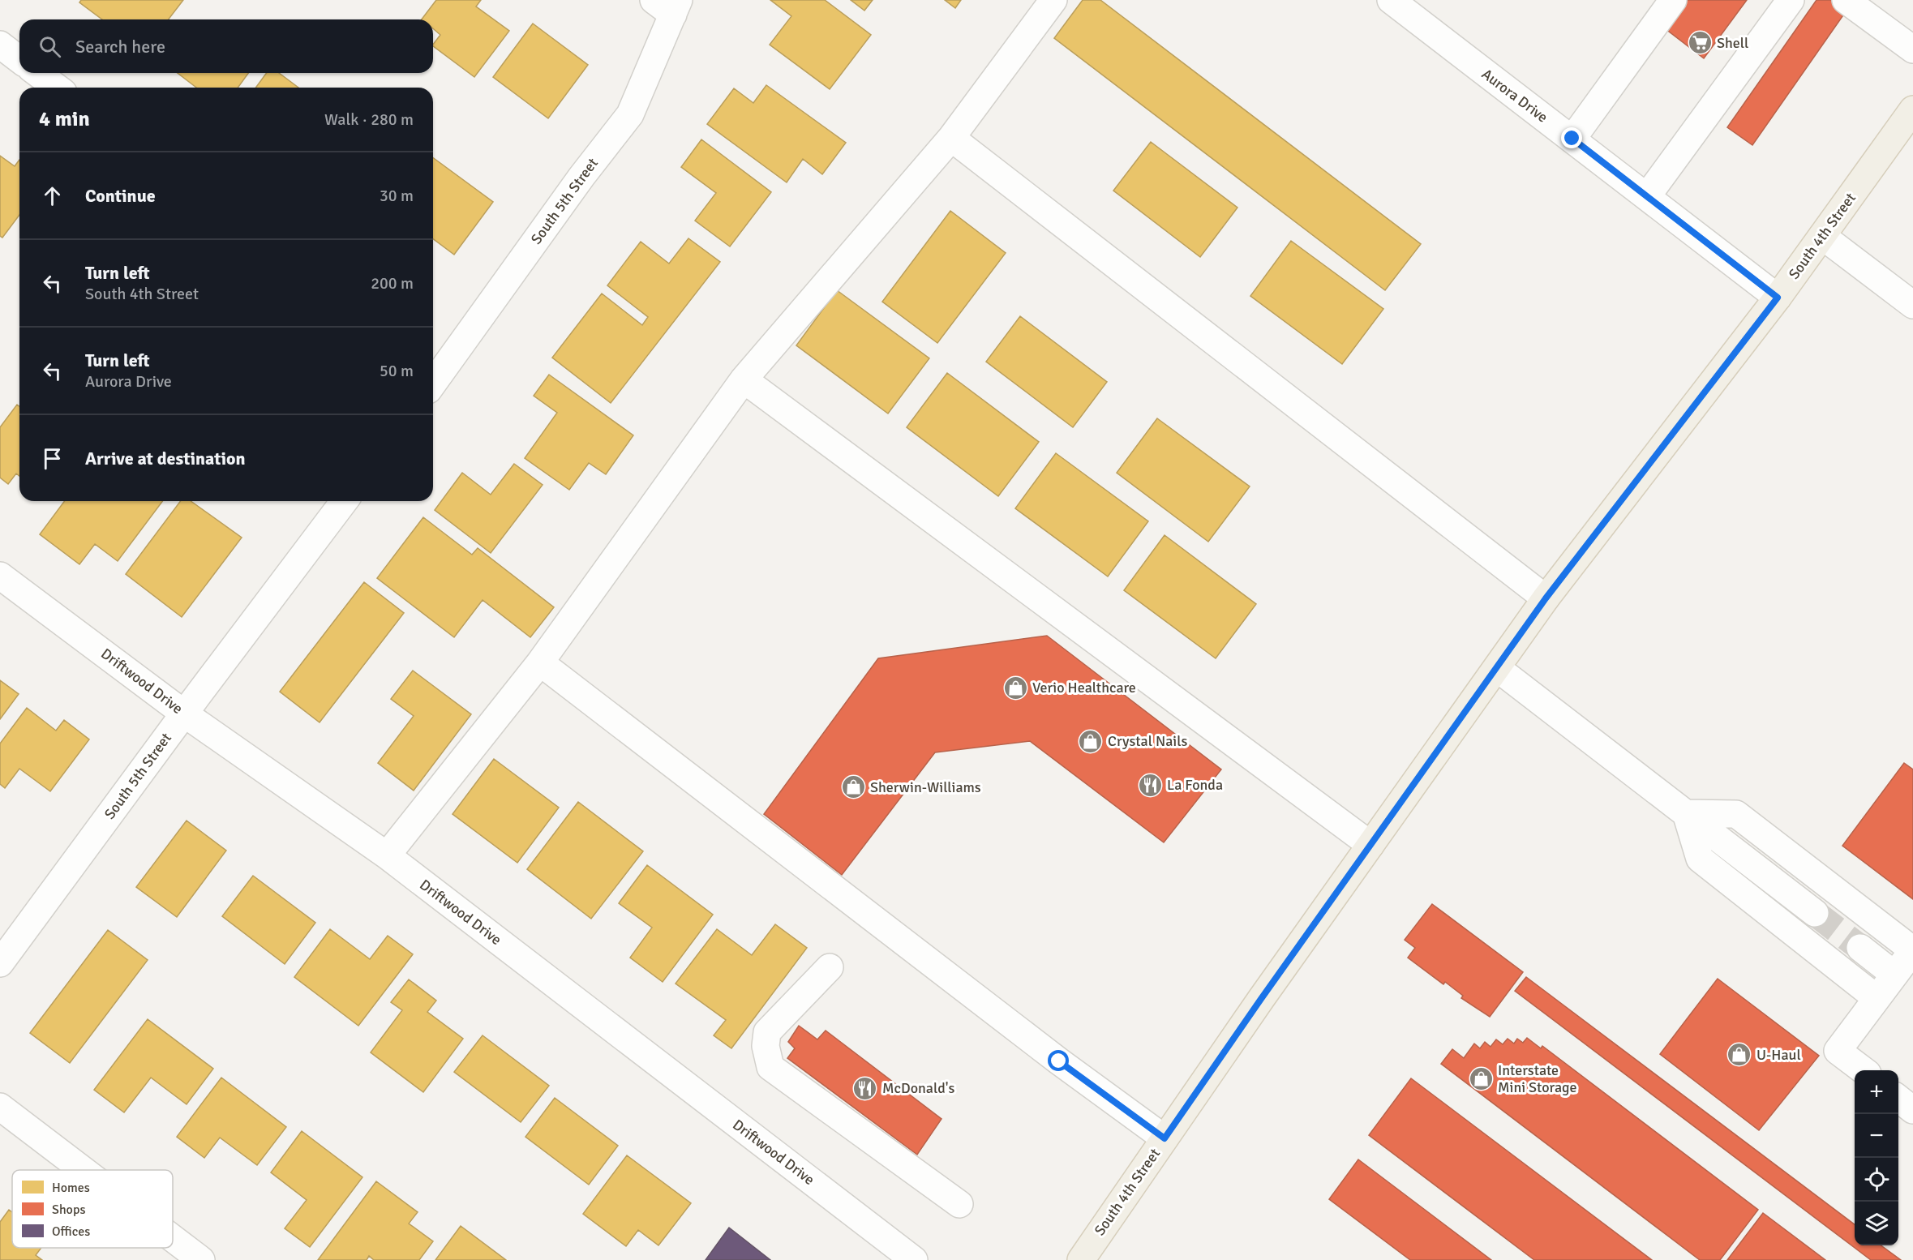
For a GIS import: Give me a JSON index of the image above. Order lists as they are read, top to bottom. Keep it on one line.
{"streets":{"main road":["South 4th Street"],"street":["Aurora Drive","South 5th Street","Driftwood Drive"]},"crossings":[["Aurora Drive","South 4th Street"],["South 5th Street","Driftwood Drive"]],"places":{"supermarket":["Shell"],"shop":["Verio Healthcare","Crystal Nails","Sherwin-Williams","U-Haul","Interstate Mini Storage"],"restaurant":["La Fonda","McDonald's"]},"legend":["Homes","Shops","Offices"],"page":{"search":"Search here","heading":["4 min","Walk · 280 m"],"list":[["Continue","30 m"],["Turn left","South 4th Street","200 m"],["Turn left","Aurora Drive","50 m"],"Arrive at destination"],"map_buttons":["+","−"]}}
